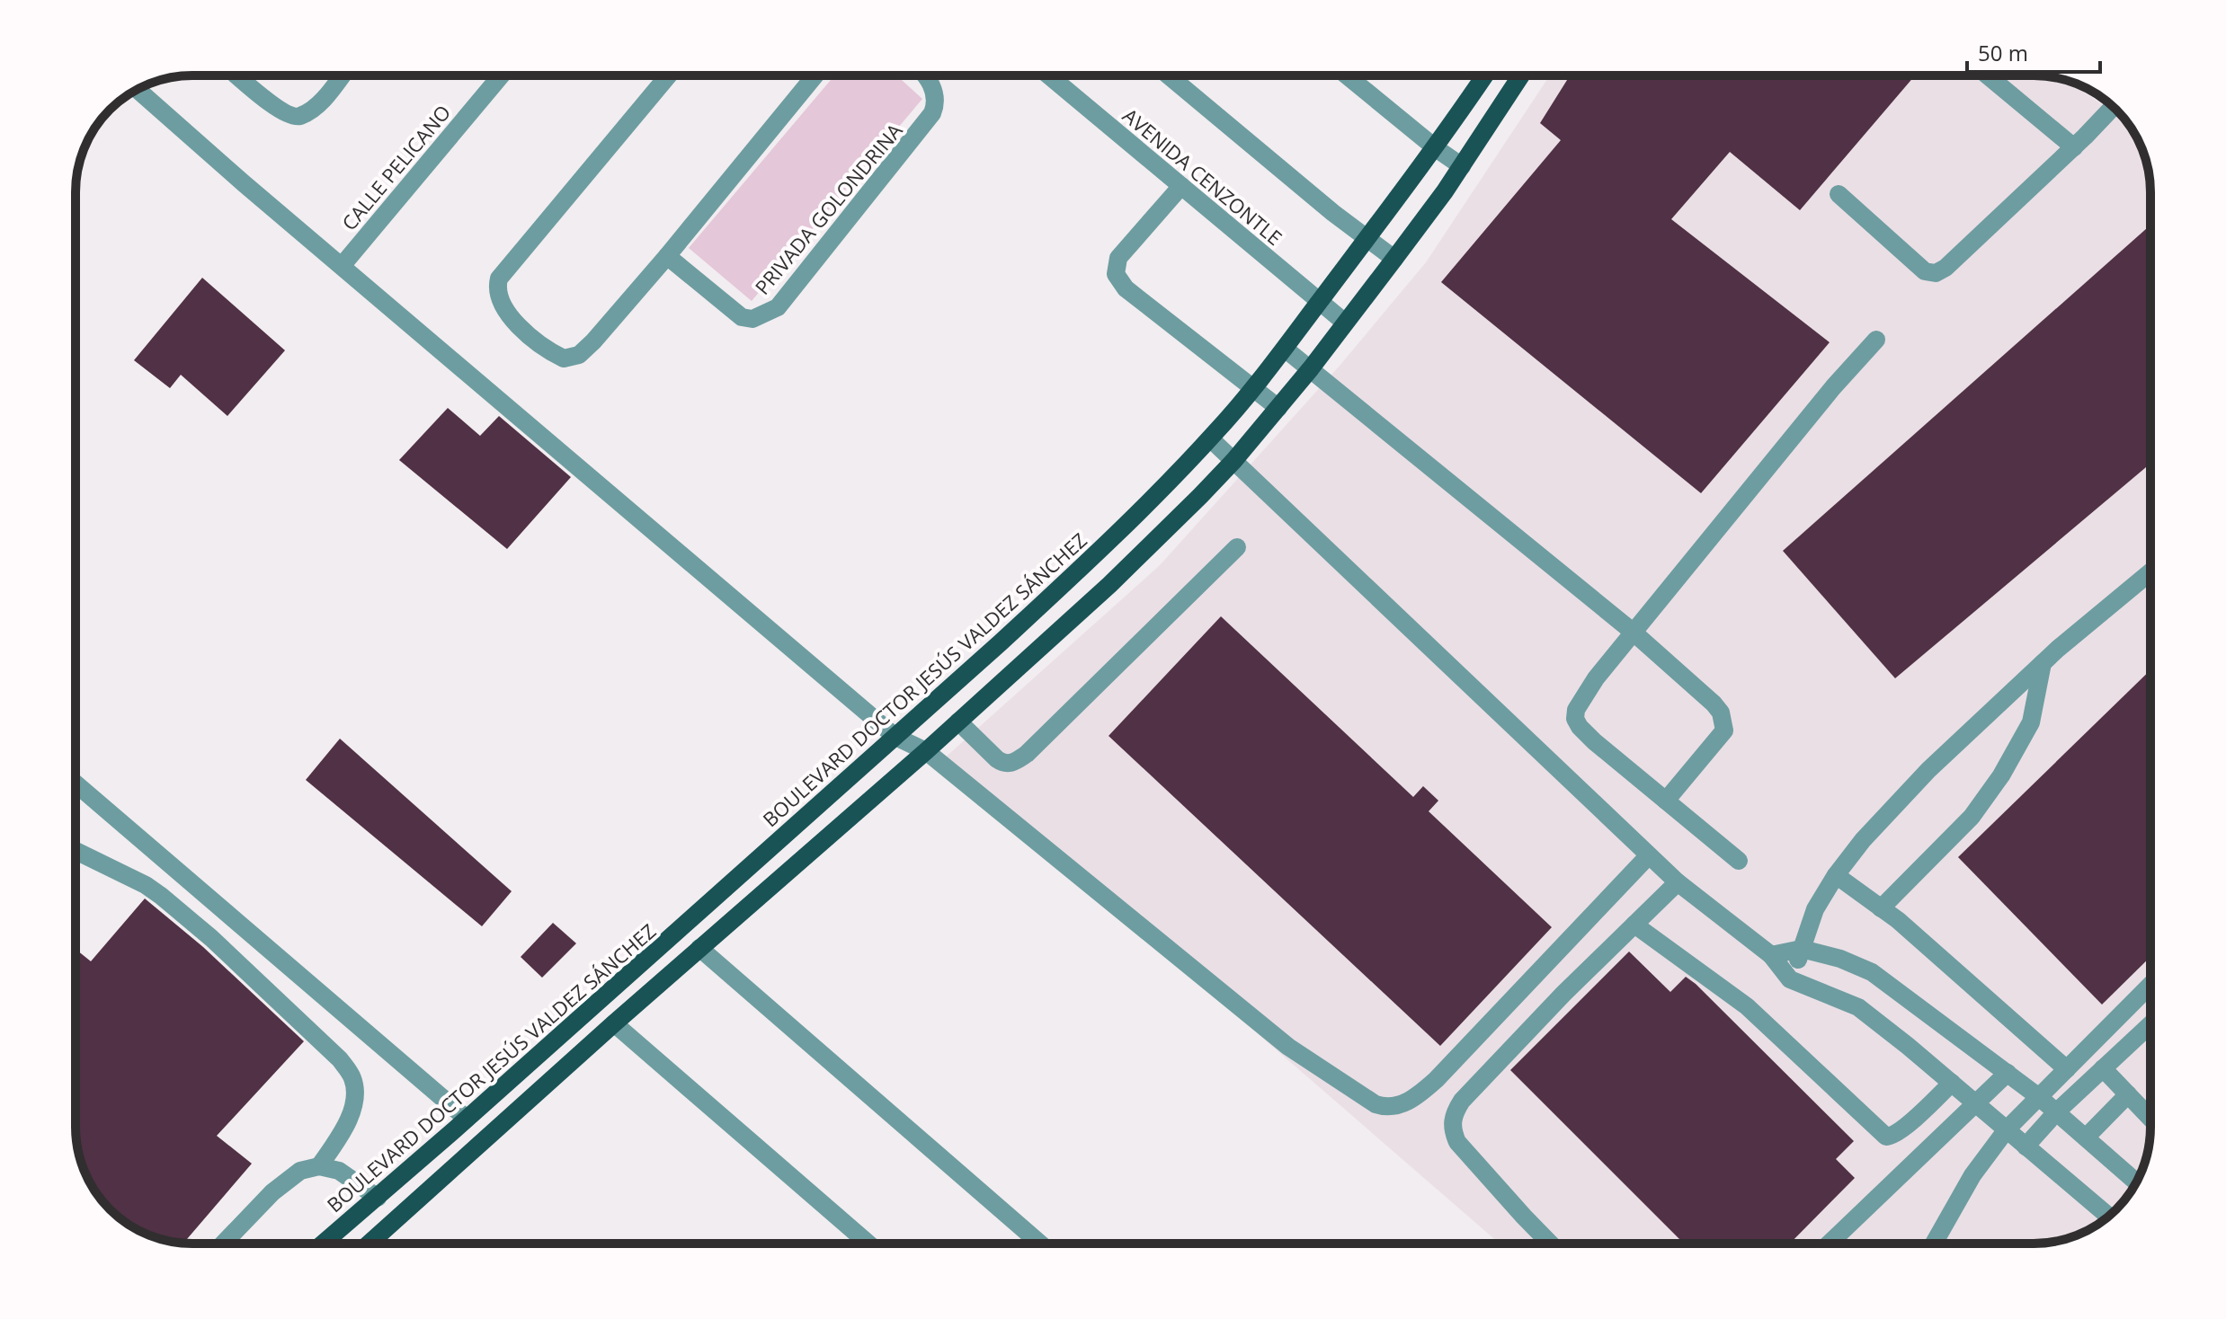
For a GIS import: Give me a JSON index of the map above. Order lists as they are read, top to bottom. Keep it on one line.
{"streets":{"main road":["BOULEVARD DOCTOR JESÚS VALDEZ SÁNCHEZ"],"street":["CALLE PELICANO","AVENIDA CENZONTLE","PRIVADA GOLONDRINA"]},"crossings":[["AVENIDA CENZONTLE","BOULEVARD DOCTOR JESÚS VALDEZ SÁNCHEZ"]],"scale_bar":"50 m"}
